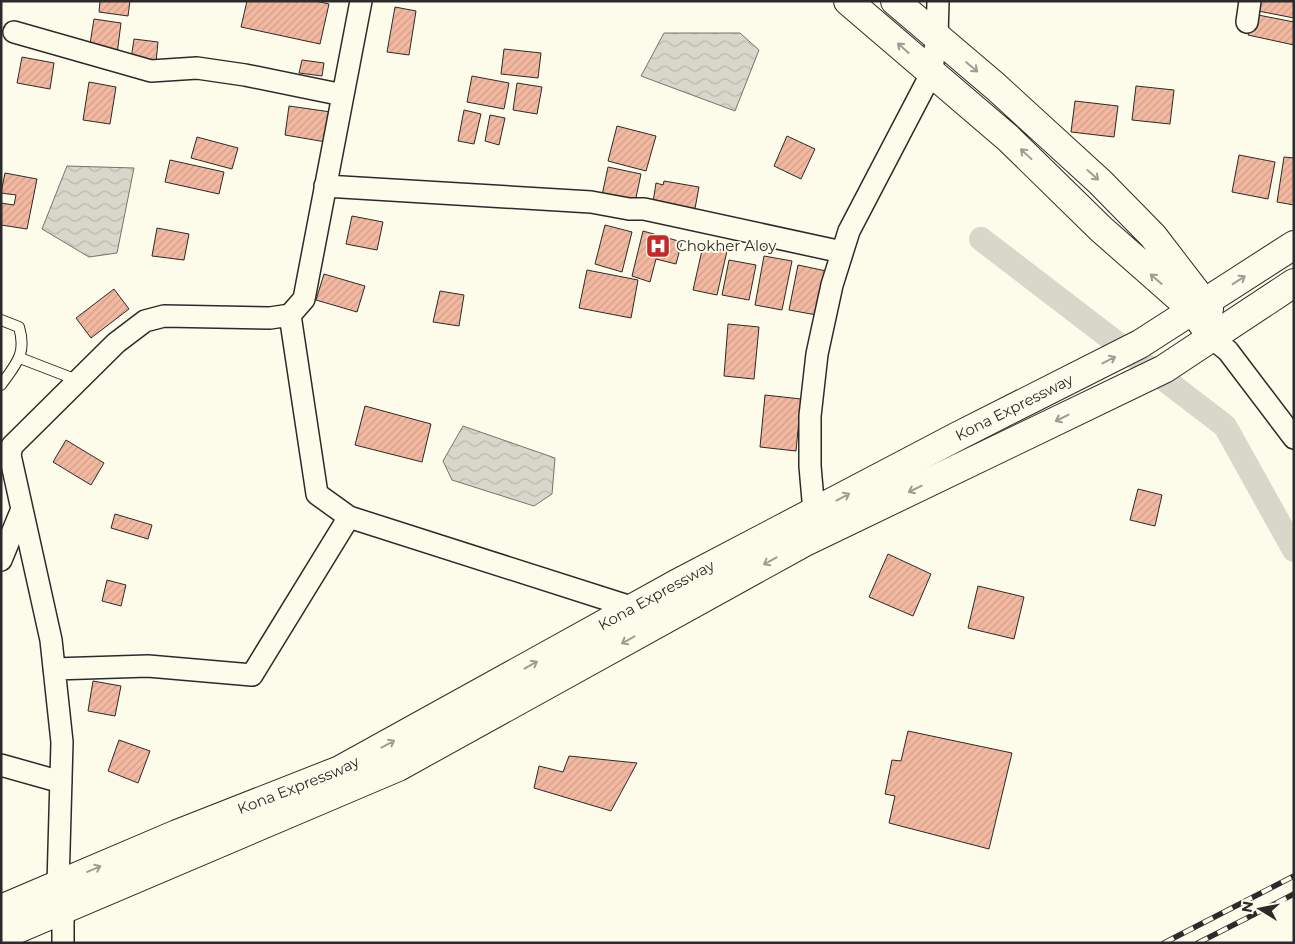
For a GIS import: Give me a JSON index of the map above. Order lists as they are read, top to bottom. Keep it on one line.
{"streets":{"main road":["Kona Expressway"]},"places":{"hospital":["Chokher Aloy"]},"north":"left"}
